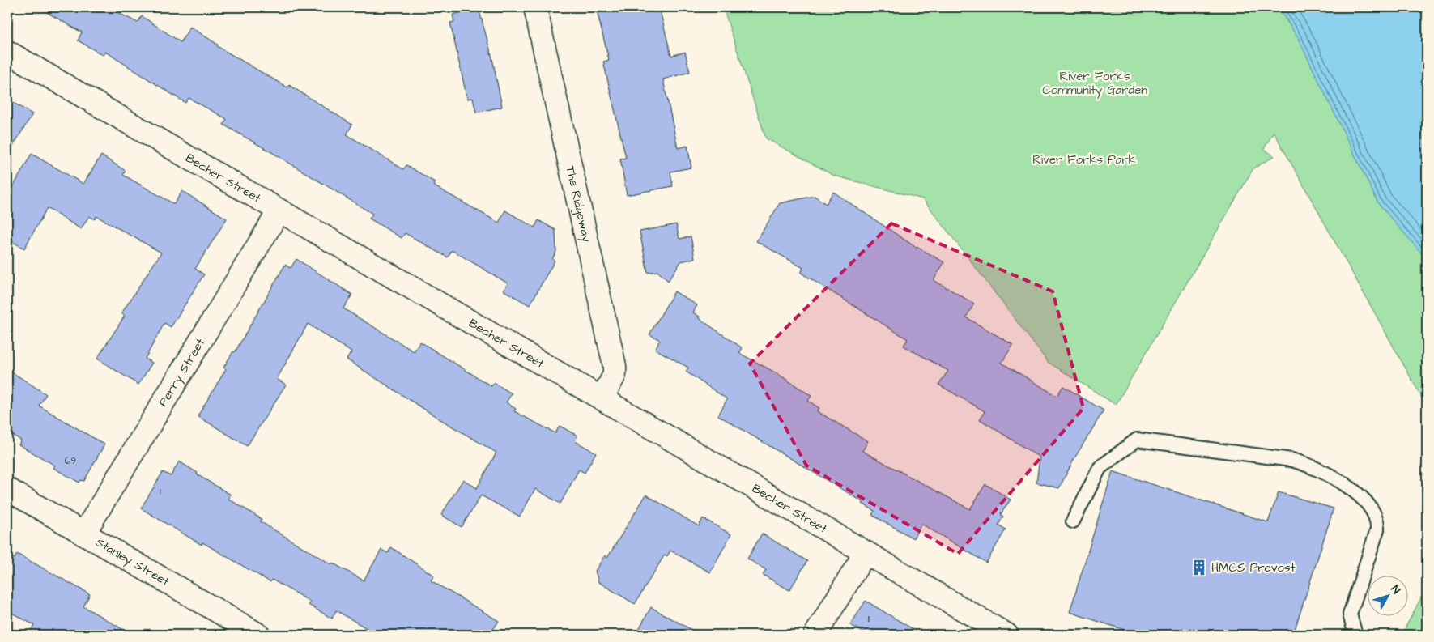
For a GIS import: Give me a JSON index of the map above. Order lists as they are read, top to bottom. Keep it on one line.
{"streets":{"street":["Becher Street","The Ridgeway","Perry Street","Stanley Street"]},"crossings":[["Becher Street","The Ridgeway"],["Becher Street","Perry Street"],["Perry Street","Stanley Street"]],"parks":["River Forks Community Garden","River Forks Park"],"places":{"building":["HMCS Prevost"]},"house_numbers":["69","1","11"],"north":"top right"}
